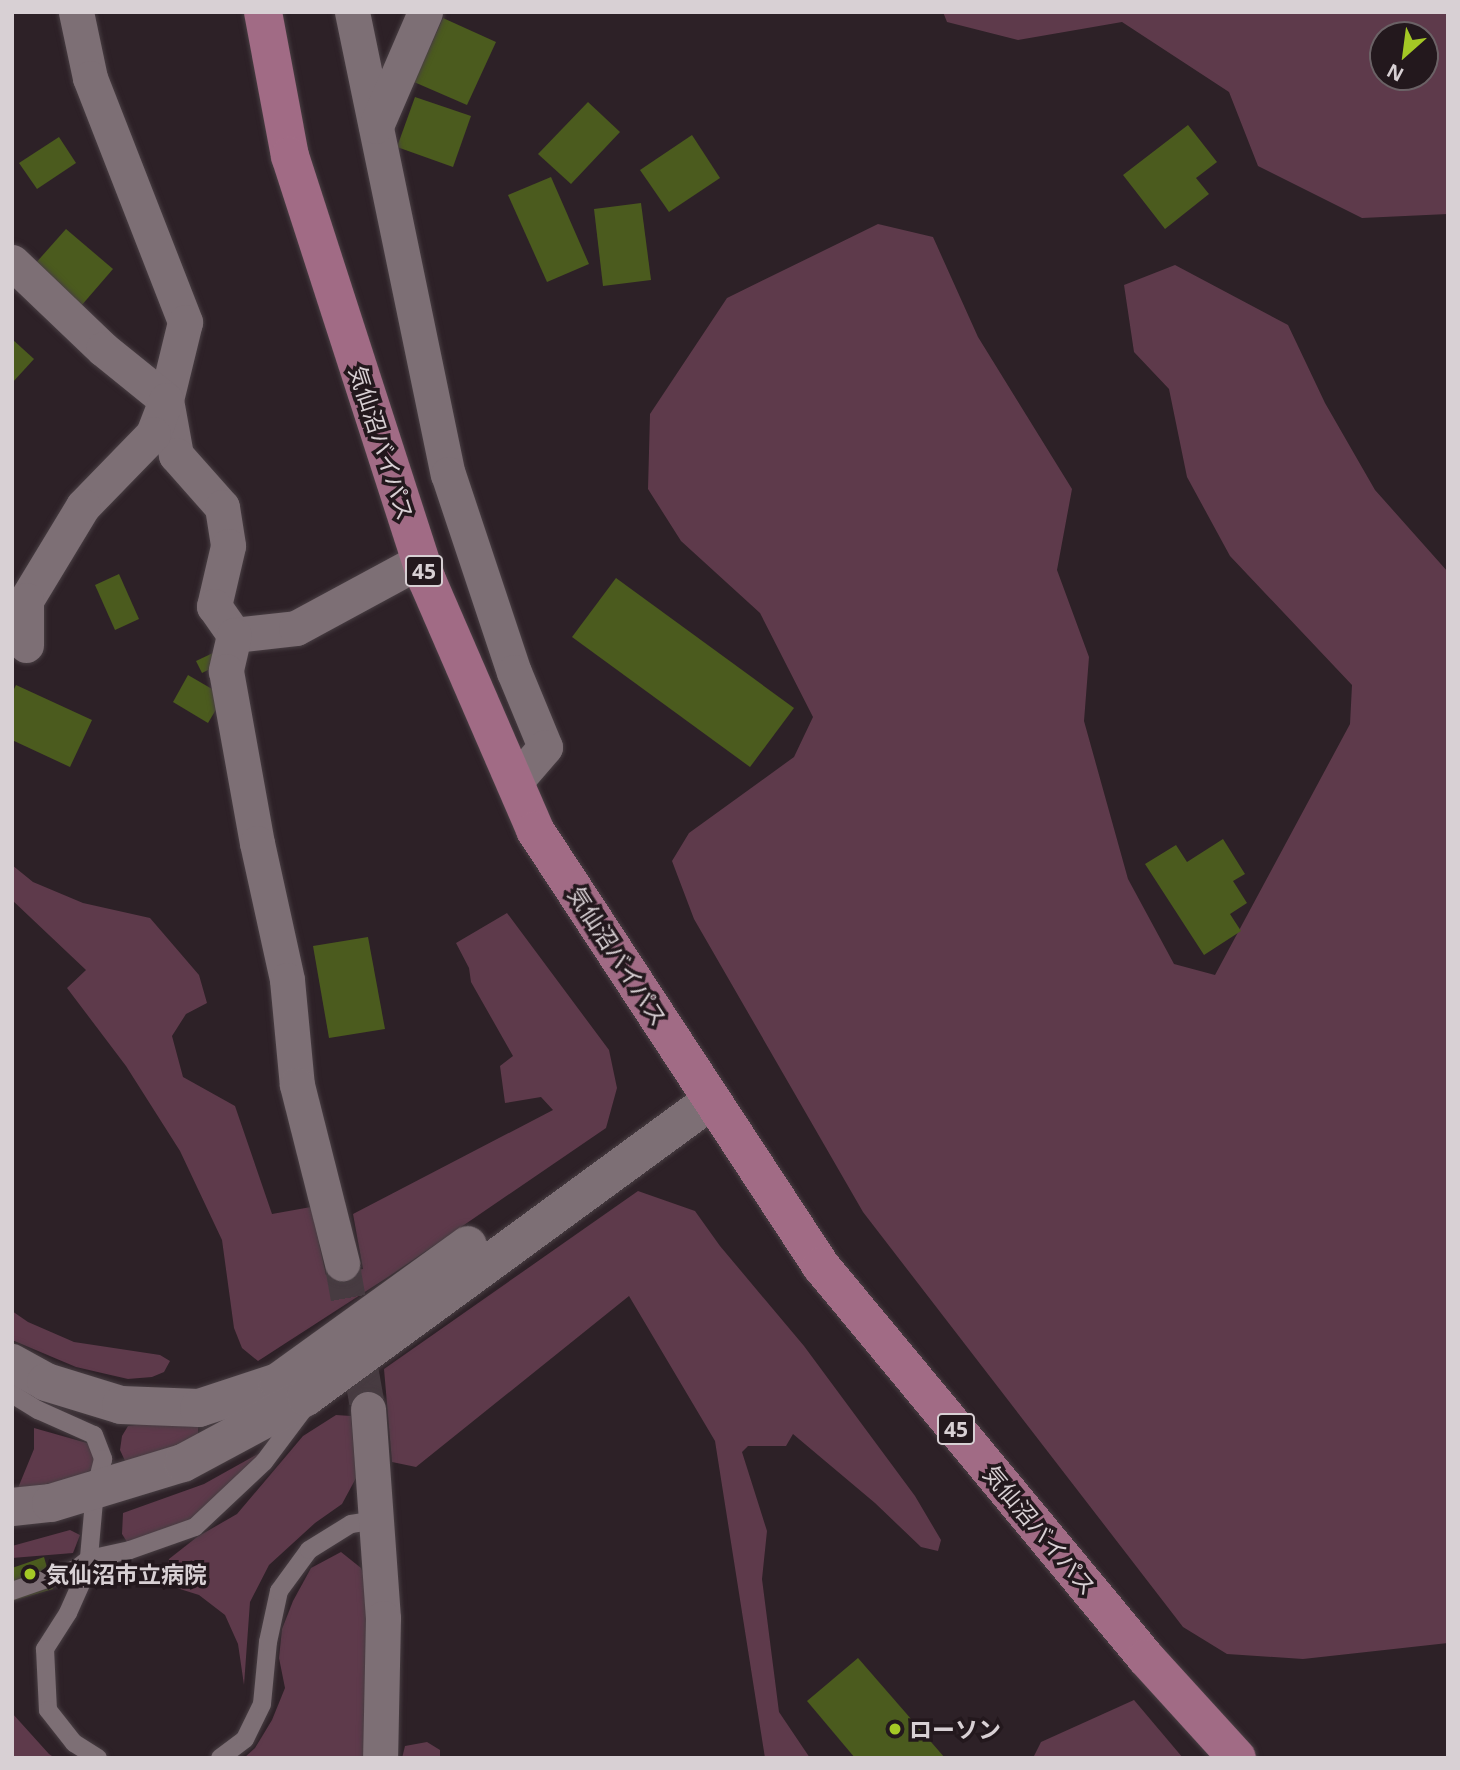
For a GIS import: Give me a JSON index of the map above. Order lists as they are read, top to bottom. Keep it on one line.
{"streets":{"highway":["気仙沼バイパス","45"]},"places":["気仙沼市立病院","ローソン"],"north":"bottom left"}
